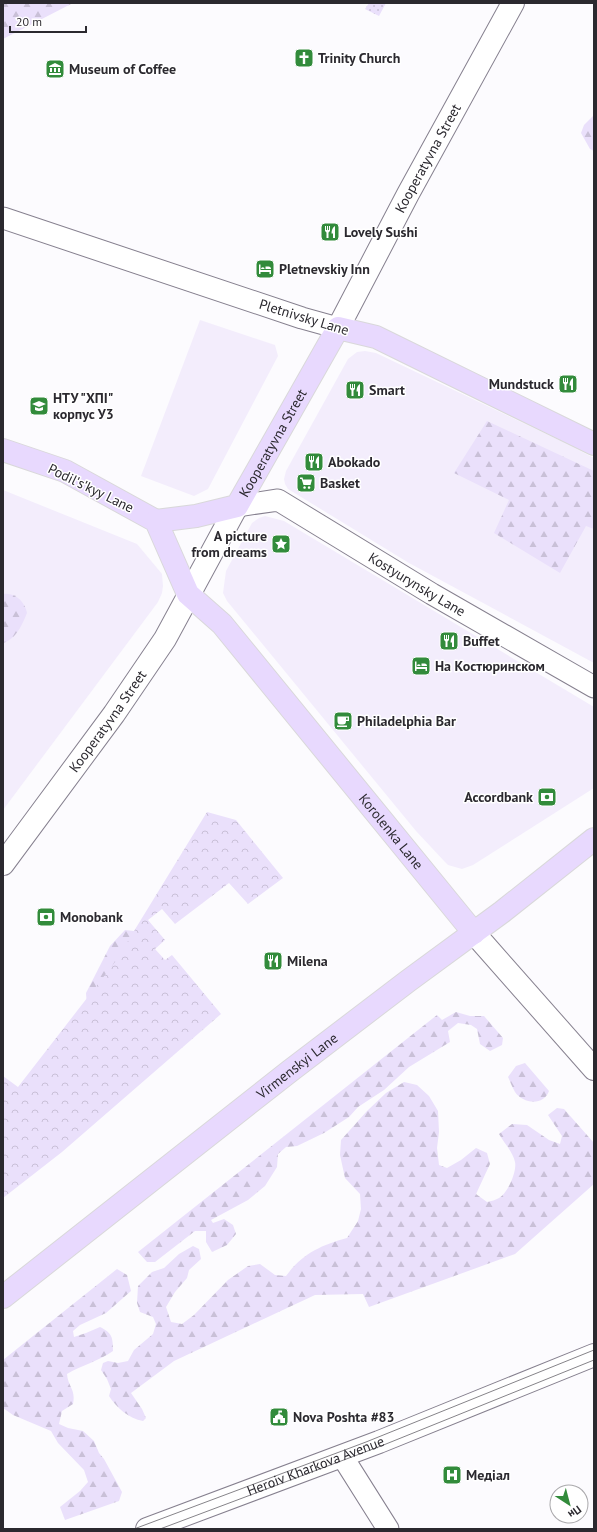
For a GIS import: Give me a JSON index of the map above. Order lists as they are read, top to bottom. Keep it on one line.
{"streets":{"main road":["Kooperatyvna Street","Pletnivsky Lane","Podilʹsʹkyy Lane","Korolenka Lane","Virmenskyi Lane"],"street":["Kostyurynsky Lane","Heroiv Kharkova Avenue"]},"crossings":[["Kooperatyvna Street","Pletnivsky Lane"],["Kooperatyvna Street","Kostyurynsky Lane"],["Kooperatyvna Street","Korolenka Lane"],["Korolenka Lane","Virmenskyi Lane"]],"places":{"church":["Trinity Church"],"museum":["Museum of Coffee"],"restaurant":["Lovely Sushi","Mundstuck","Smart","Abokado","Buffet","Milena"],"hotel":["Pletnevskiy Inn","На Костюринском"],"school or university":["НТУ \"ХПІ\" корпус У3"],"supermarket":["Basket"],"place":["A picture from dreams"],"cafe":["Philadelphia Bar"],"bank":["Accordbank","Monobank"],"public building":["Nova Poshta #83"],"hospital":["Медіал"]},"scale_bar":"20 m","north":"bottom right"}
